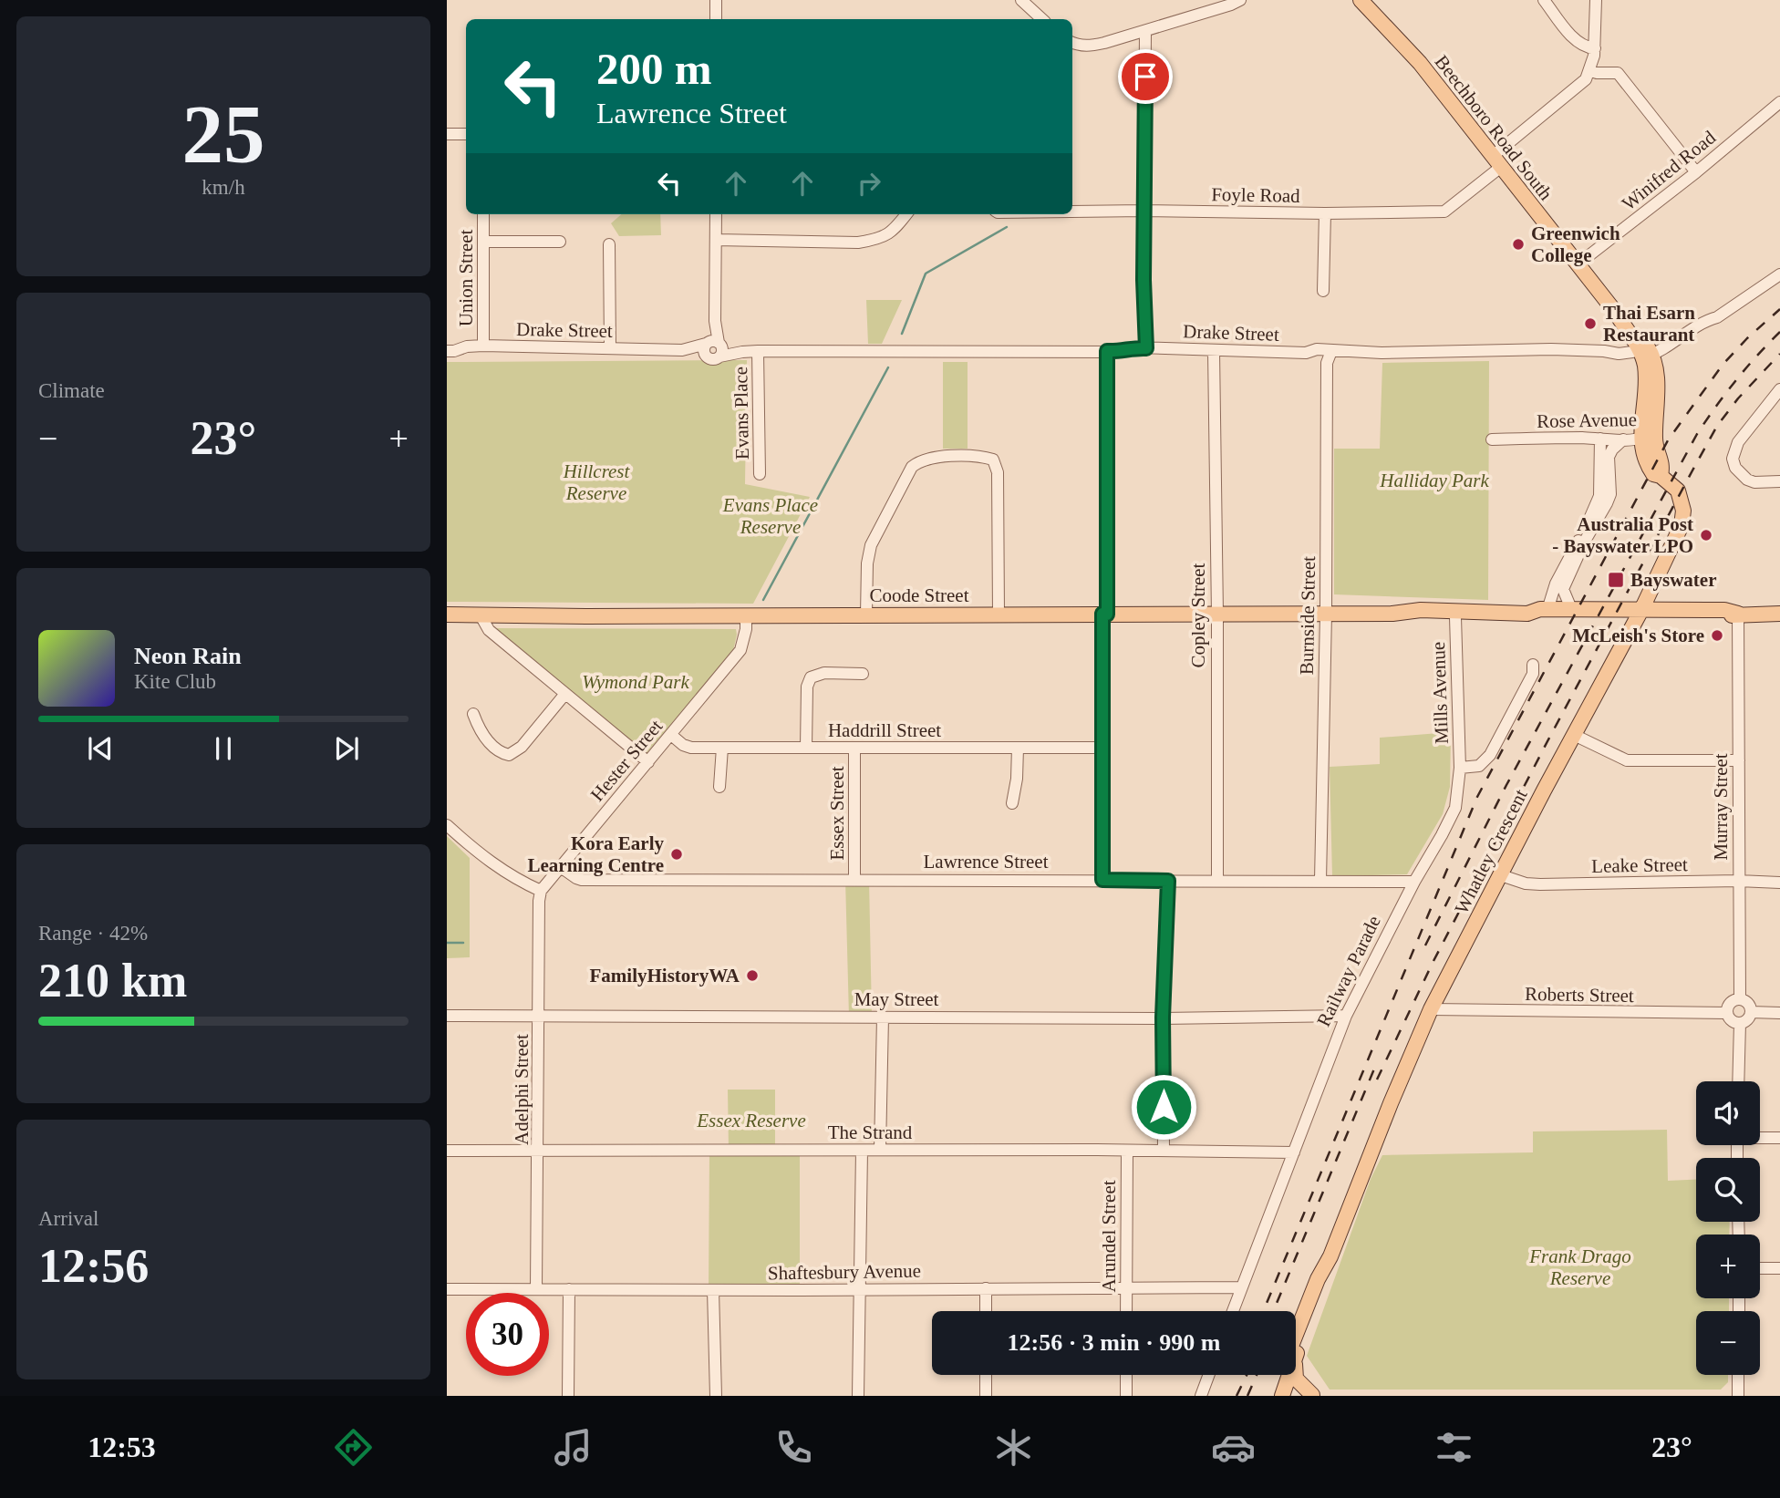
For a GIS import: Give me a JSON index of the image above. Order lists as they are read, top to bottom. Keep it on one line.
{"streets":{"main road":["Beechboro Road South","Coode Street","Whatley Crescent"],"street":["Winifred Road","Foyle Road","Union Street","Drake Street","Evans Place","Rose Avenue","Copley Street","Burnside Street","Mills Avenue","Haddrill Street","Hester Street","Murray Street","Essex Street","Lawrence Street","Leake Street","Railway Parade","Roberts Street","May Street","Adelphi Street","The Strand","Arundel Street","Shaftesbury Avenue"]},"crossings":[["Beechboro Road South","Winifred Road"],["Beechboro Road South","Foyle Road"],["Beechboro Road South","Drake Street"],["Union Street","Drake Street"],["Drake Street","Evans Place"],["Drake Street","Copley Street"],["Drake Street","Burnside Street"],["Rose Avenue","Whatley Crescent"],["Coode Street","Copley Street"],["Coode Street","Burnside Street"],["Coode Street","Mills Avenue"],["Coode Street","Hester Street"],["Coode Street","Murray Street"],["Coode Street","Whatley Crescent"],["Copley Street","Lawrence Street"],["Burnside Street","Lawrence Street"],["Mills Avenue","Railway Parade"],["Haddrill Street","Hester Street"],["Haddrill Street","Essex Street"],["Hester Street","Lawrence Street"],["Hester Street","Adelphi Street"],["Murray Street","Leake Street"],["Murray Street","Roberts Street"],["Essex Street","Lawrence Street"],["Whatley Crescent","Leake Street"],["Whatley Crescent","Roberts Street"],["Lawrence Street","Railway Parade"],["Railway Parade","May Street"],["Railway Parade","The Strand"],["Railway Parade","Shaftesbury Avenue"],["May Street","Adelphi Street"],["Adelphi Street","The Strand"],["Adelphi Street","Shaftesbury Avenue"],["The Strand","Arundel Street"],["Arundel Street","Shaftesbury Avenue"]],"parks":["Hillcrest Reserve","Halliday Park","Evans Place Reserve","Wymond Park","Essex Reserve","Frank Drago Reserve"],"places":{"other":["Greenwich College","Thai Esarn Restaurant","Australia Post - Bayswater LPO","McLeish's Store","Kora Early Learning Centre","FamilyHistoryWA"],"transit":["Bayswater"]},"page":{"tile":[["25","km/h"],"Climate",["Range · 42%","210 km"],["Arrival","12:56"]],"turn":["200 m","Lawrence Street"],"heat":["−","23°","+"],"song":["Neon Rain","Kite Club"],"map_buttons":["+","−"],"limit":"30","trip":"12:56 · 3 min · 990 m","tabs":["12:53","23°"]}}
